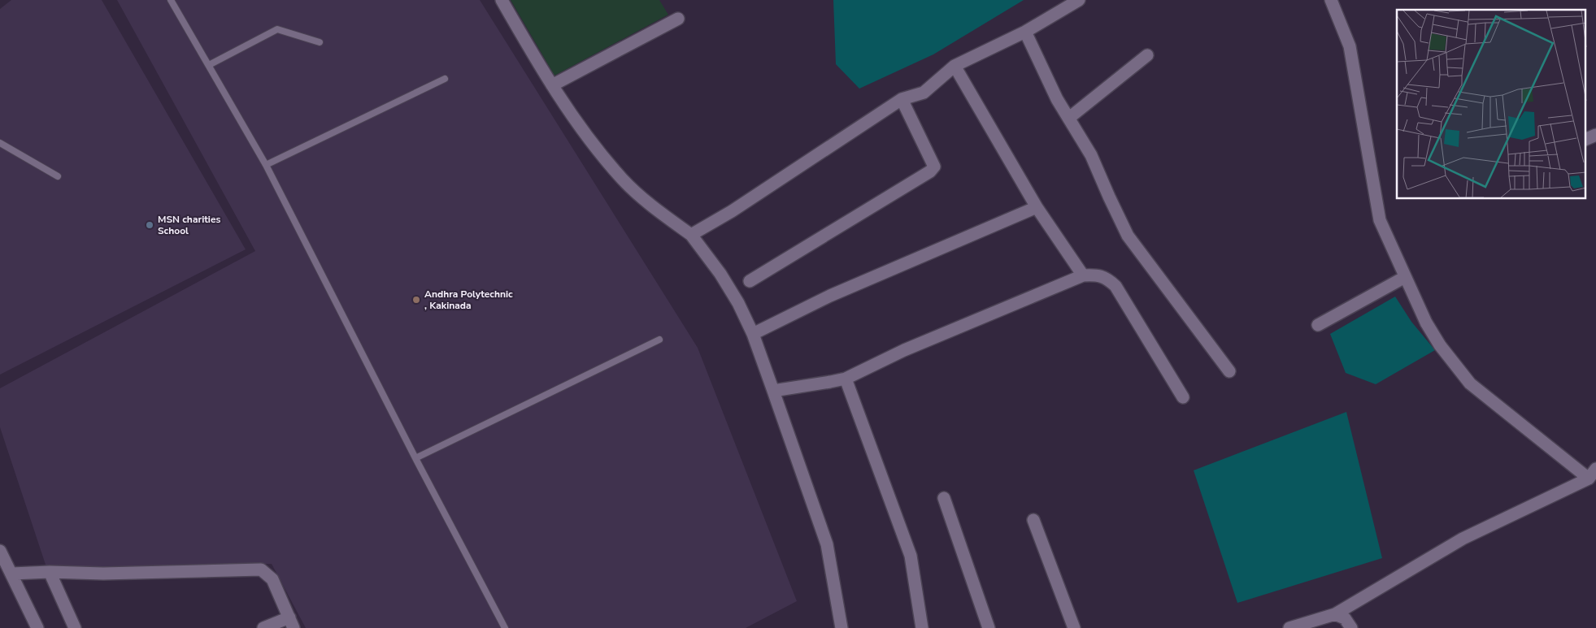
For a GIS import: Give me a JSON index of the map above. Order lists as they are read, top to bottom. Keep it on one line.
{"places":["MSN charities School","Andhra Polytechnic , Kakinada"]}
